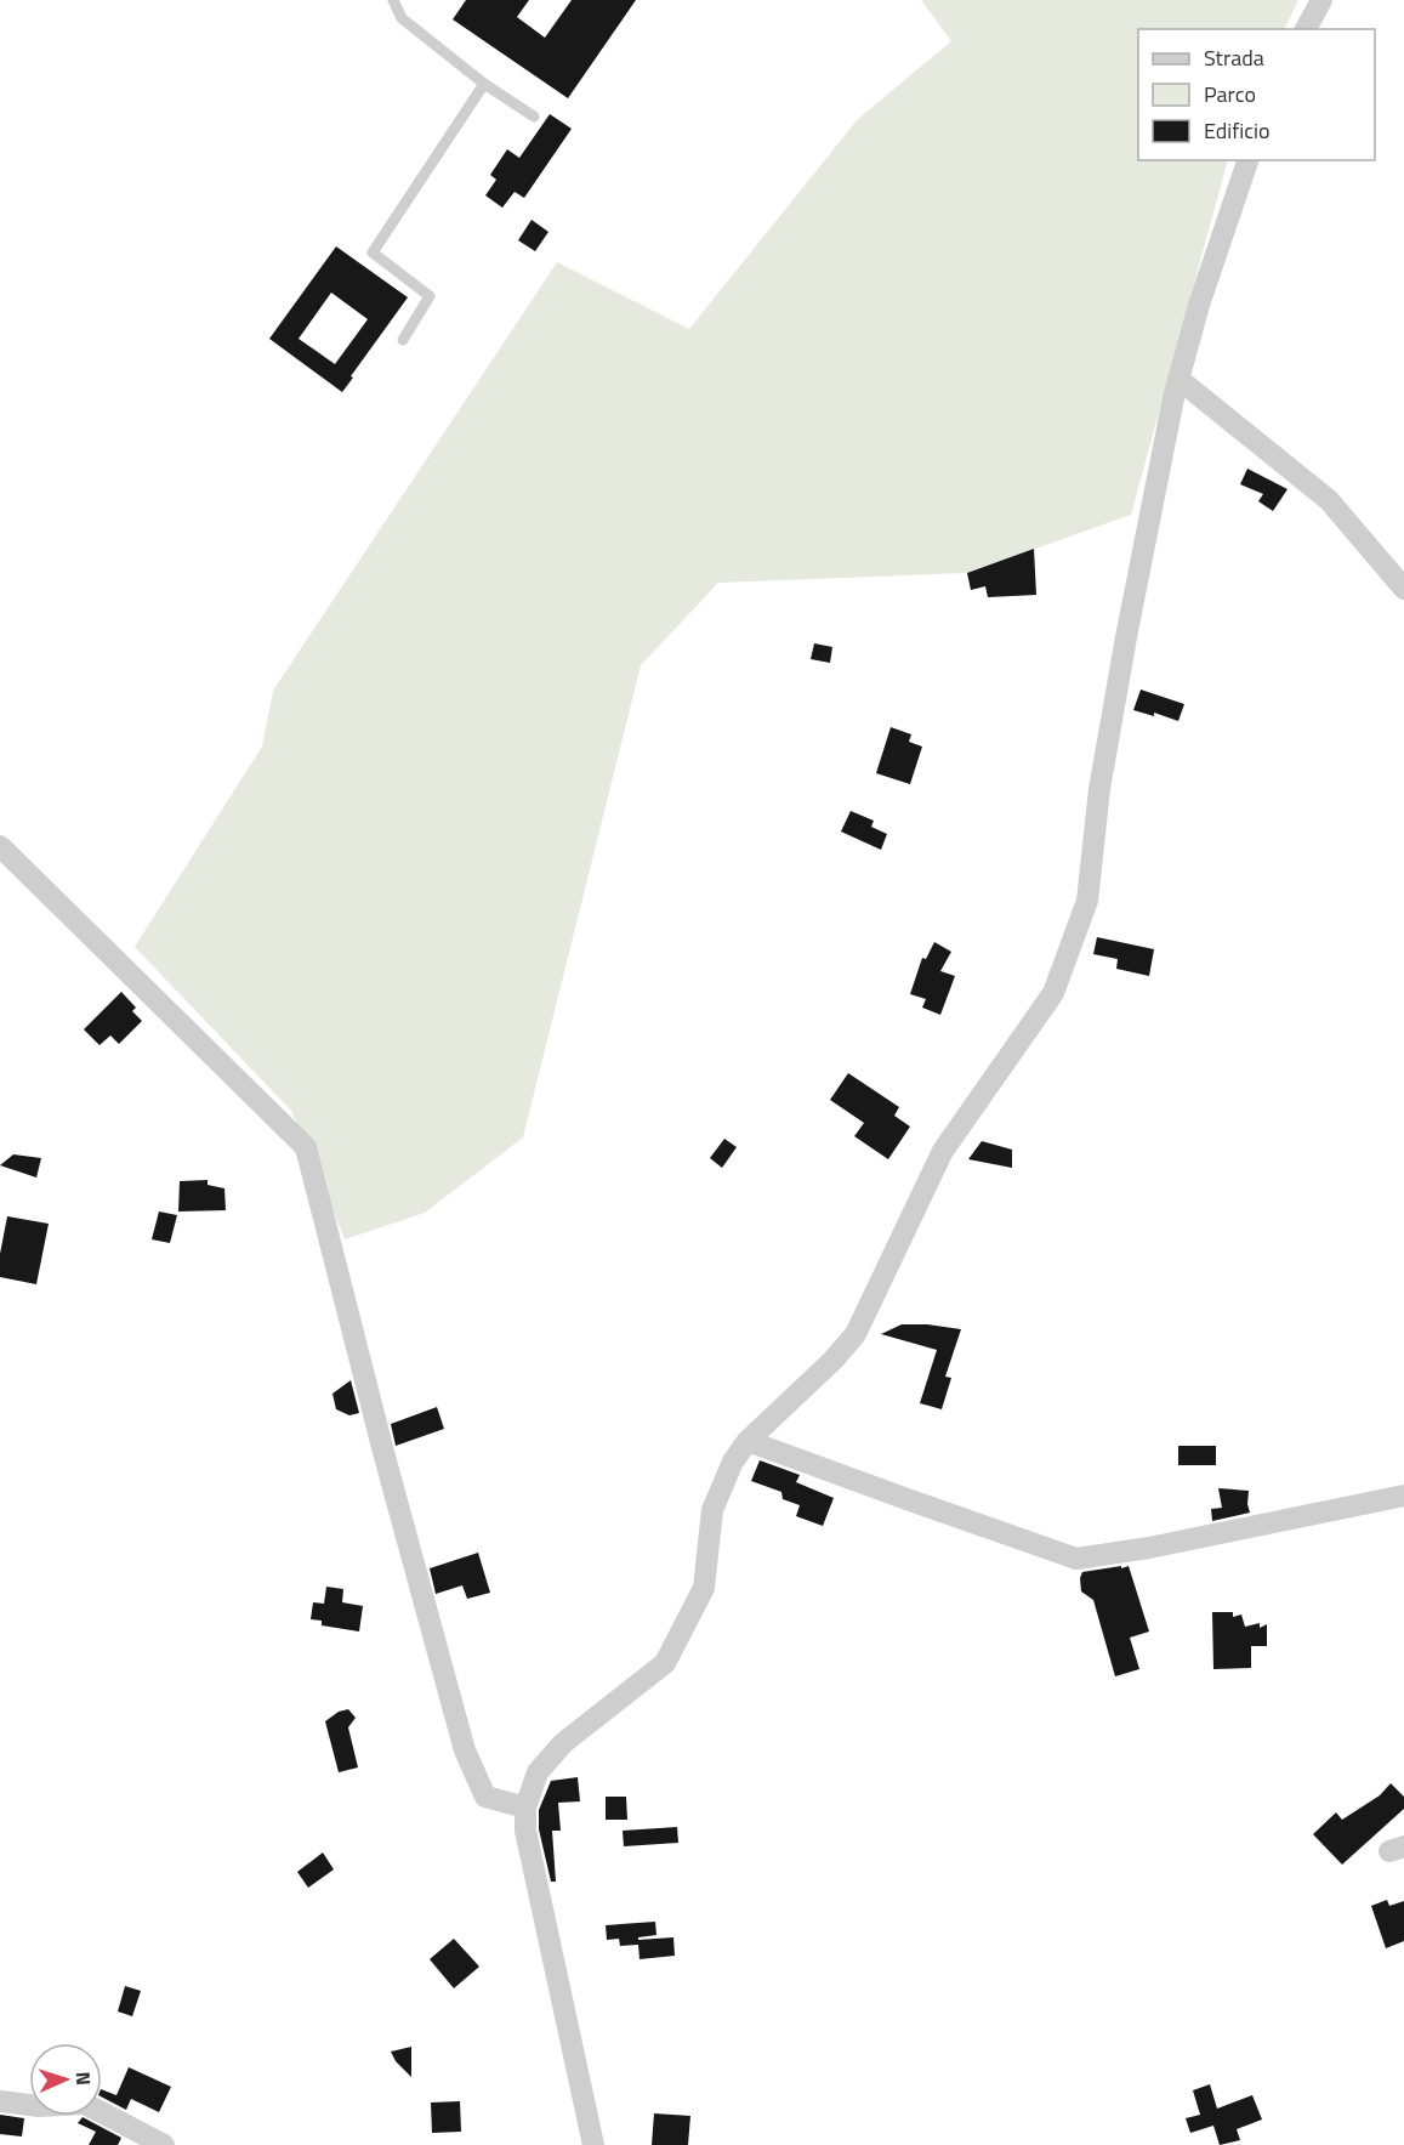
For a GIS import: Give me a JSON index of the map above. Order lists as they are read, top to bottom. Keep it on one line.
{"legend":["Strada","Parco","Edificio"],"north":"right"}
